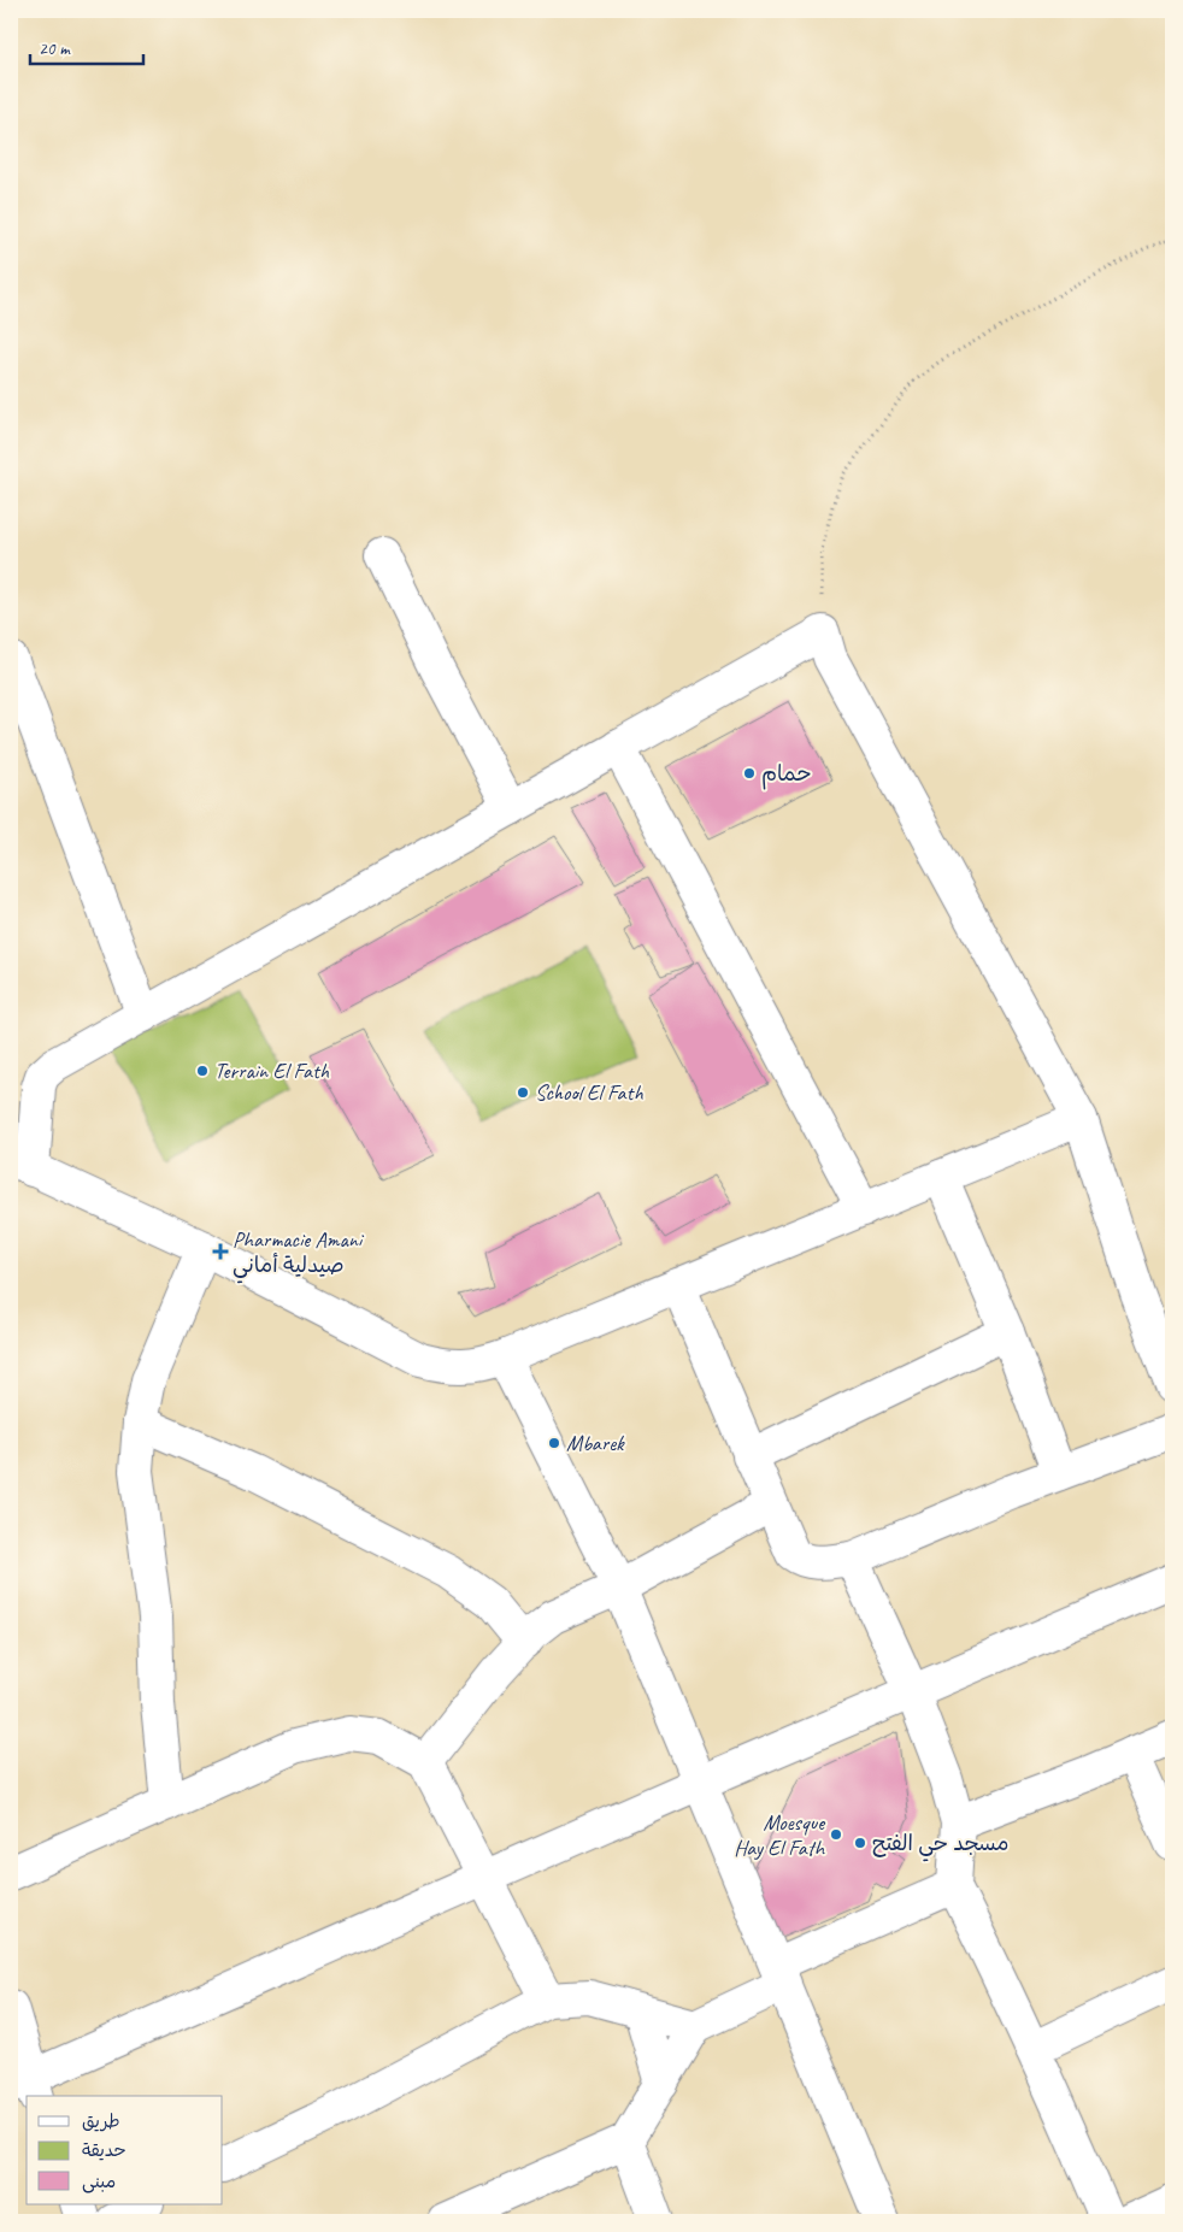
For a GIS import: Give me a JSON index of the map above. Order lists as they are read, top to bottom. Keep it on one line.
{"places":{"other":["حمام","Terrain El Fath","School El Fath","Mbarek","Moesque Hay El Fath","مسجد حي الفتح"],"health":["Pharmacie Amani صيدلية أماني"]},"legend":["طريق","حديقة","مبنى"],"scale_bar":"20 m"}
